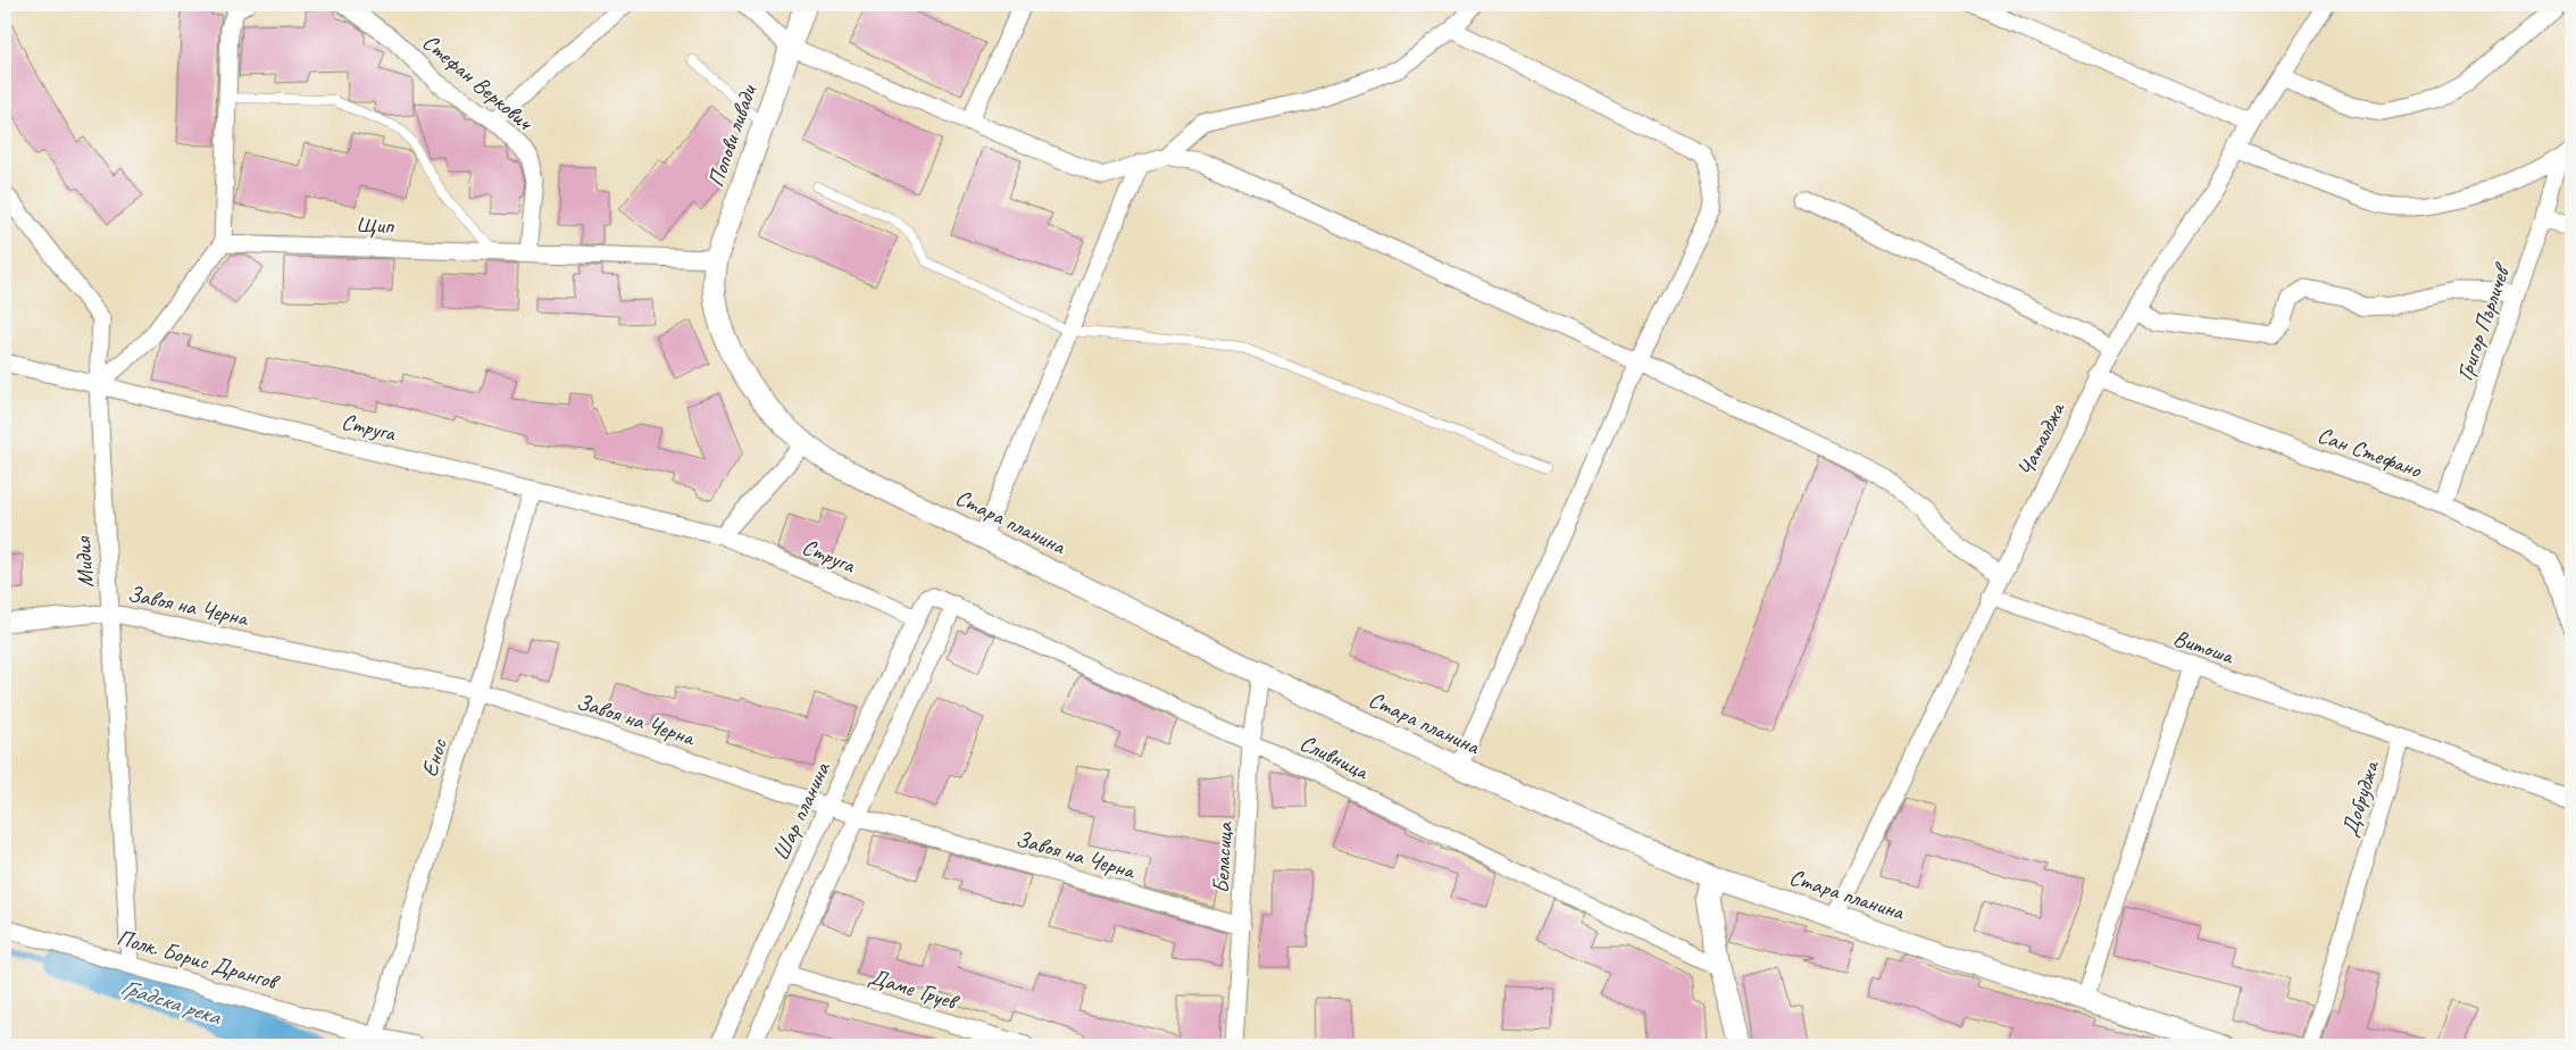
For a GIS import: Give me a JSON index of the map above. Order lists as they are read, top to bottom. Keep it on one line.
{"streets":{"street":["Стефан Веркович","Попови ливади","Щип","Григор Пърличев","Струга","Чаталджа","Сан Стефано","Стара планина","Мидия","Завоя на Черна","Витоша","Сливница","Енос","Добруджа","Шар планина","Беласица","Полк. Борис Дрангов","Даме Груев"]},"crossings":[["Стефан Веркович","Щип"],["Попови ливади","Щип"],["Попови ливади","Стара планина"],["Григор Пърличев","Сан Стефано"],["Струга","Мидия"],["Струга","Енос"],["Струга","Шар планина"],["Чаталджа","Сан Стефано"],["Чаталджа","Стара планина"],["Чаталджа","Витоша"],["Стара планина","Беласица"],["Мидия","Завоя на Черна"],["Мидия","Полк. Борис Дрангов"],["Завоя на Черна","Енос"],["Завоя на Черна","Шар планина"],["Завоя на Черна","Беласица"],["Витоша","Добруджа"],["Сливница","Шар планина"],["Сливница","Беласица"],["Енос","Полк. Борис Дрангов"]],"water":["Градска река"]}
